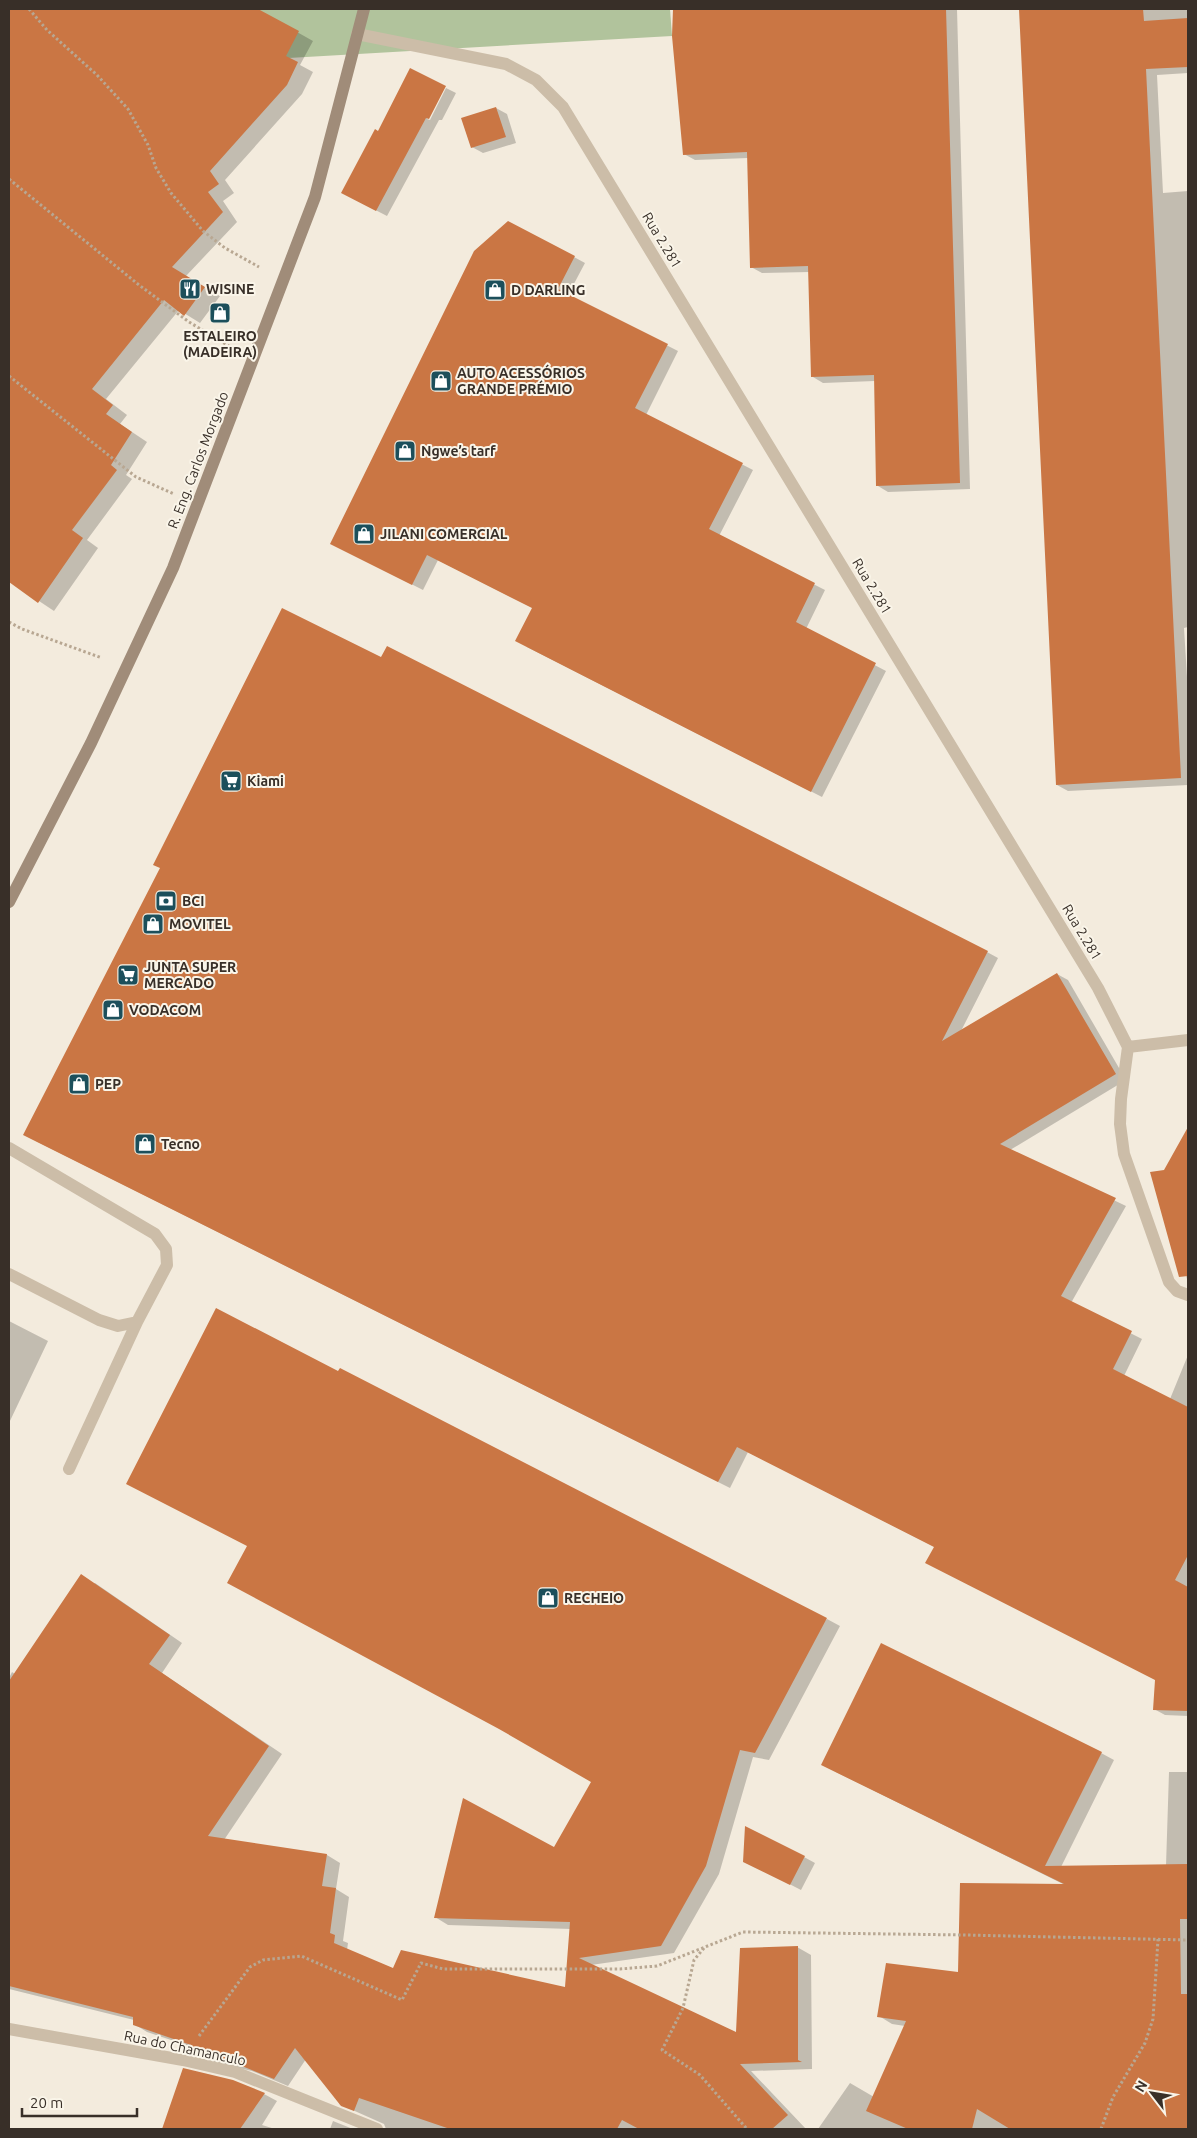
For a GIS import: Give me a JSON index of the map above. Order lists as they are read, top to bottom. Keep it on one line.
{"streets":{"street":["Rua 2.281","R. Eng. Carlos Morgado","Rua do Chamanculo"]},"crossings":[["Rua 2.281","R. Eng. Carlos Morgado"]],"places":{"restaurant":["WISINE"],"shop":["D DARLING","ESTALEIRO (MADEIRA)","AUTO ACESSÓRIOS GRANDE PRÉMIO","Ngwe’s tarf","JILANI COMERCIAL","MOVITEL","VODACOM","PEP","Tecno","RECHEIO"],"supermarket":["Kiami","JUNTA SUPER MERCADO"],"bank":["BCI"]},"scale_bar":"20 m","north":"top left"}
